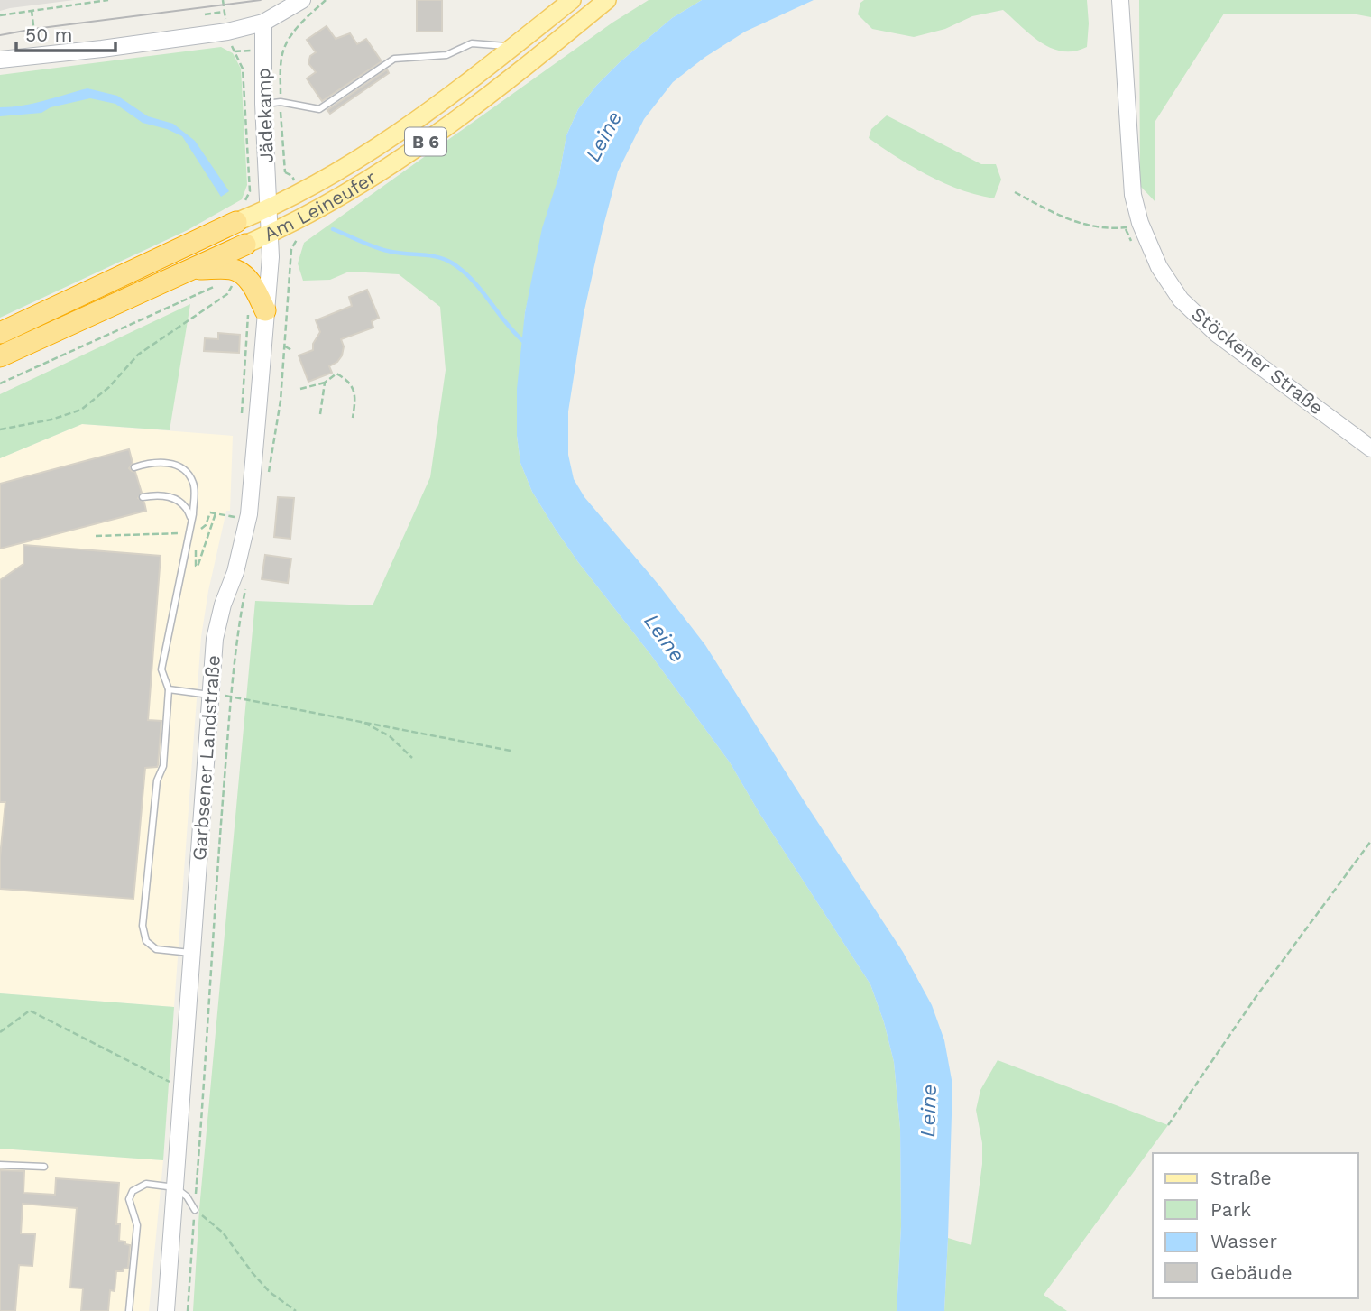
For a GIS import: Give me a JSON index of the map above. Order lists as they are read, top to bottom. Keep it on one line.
{"streets":{"highway":["B 6","Am Leineufer"],"street":["Jädekamp","Stöckener Straße","Garbsener Landstraße"]},"crossings":[["Jädekamp","Am Leineufer"],["Jädekamp","Garbsener Landstraße"],["Am Leineufer","Garbsener Landstraße"]],"water":["Leine"],"legend":["Straße","Park","Wasser","Gebäude"],"scale_bar":"50 m"}
